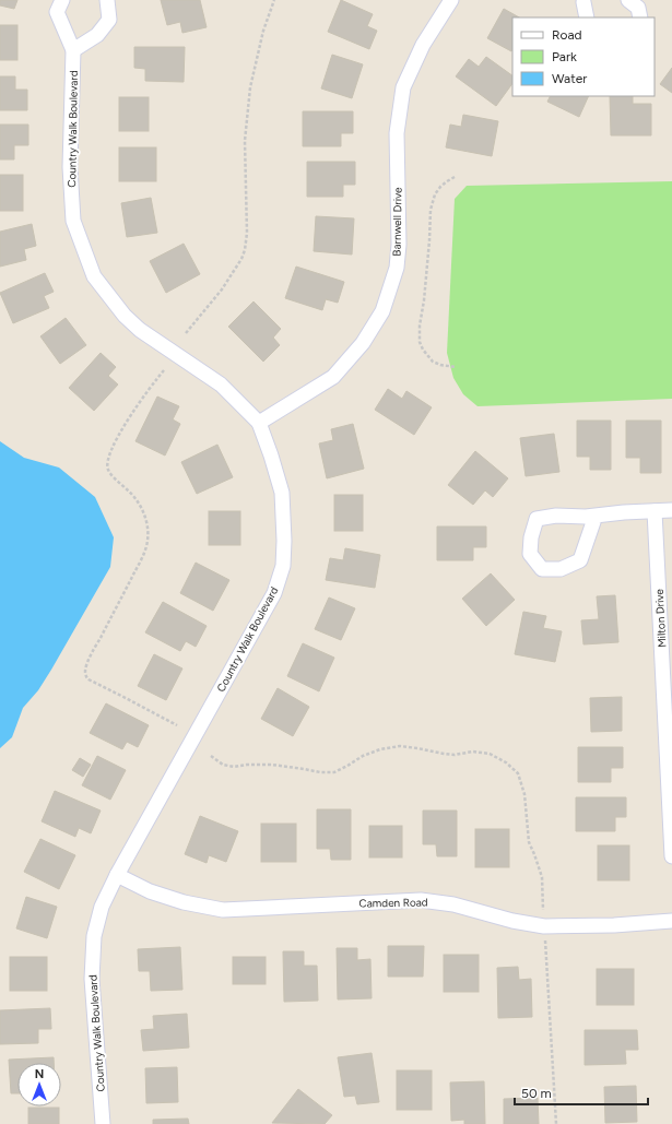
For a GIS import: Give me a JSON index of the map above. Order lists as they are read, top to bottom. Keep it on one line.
{"streets":{"street":["Country Walk Boulevard","Barnwell Drive","Milton Drive","Camden Road"]},"crossings":[["Country Walk Boulevard","Barnwell Drive"],["Country Walk Boulevard","Camden Road"]],"legend":["Road","Park","Water"],"scale_bar":"50 m","north":"top"}
